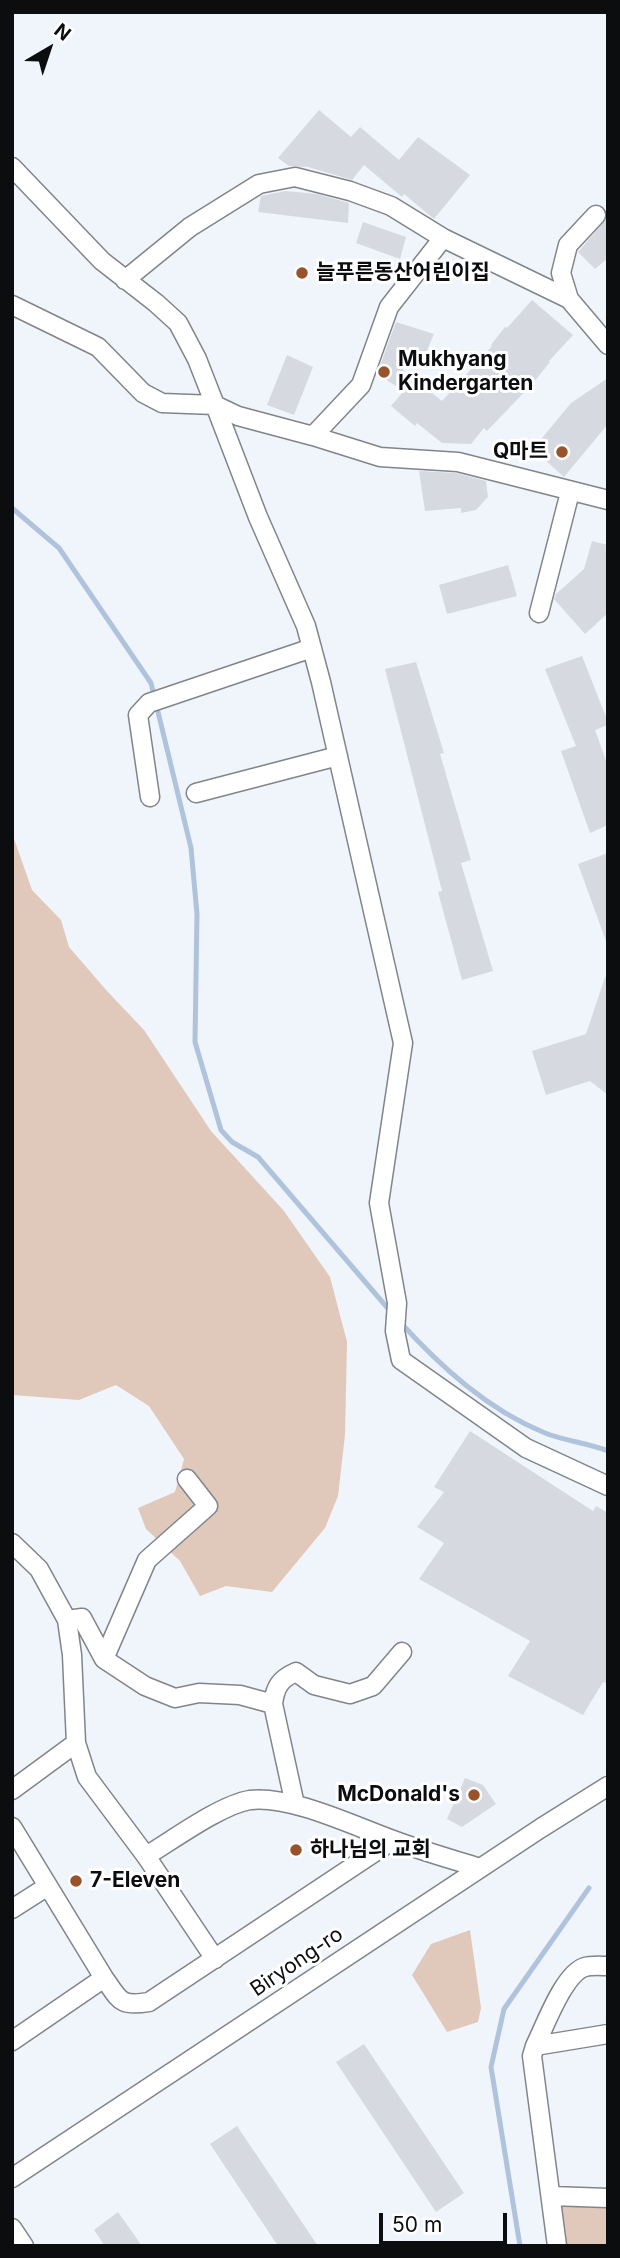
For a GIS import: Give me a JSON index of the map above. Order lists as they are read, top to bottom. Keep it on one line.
{"streets":{"street":["Biryong-ro"]},"places":["늘푸른동산어린이집","Mukhyang Kindergarten","Q마트","McDonald's","하나님의 교회","7-Eleven"],"scale_bar":"50 m","north":"top right"}
